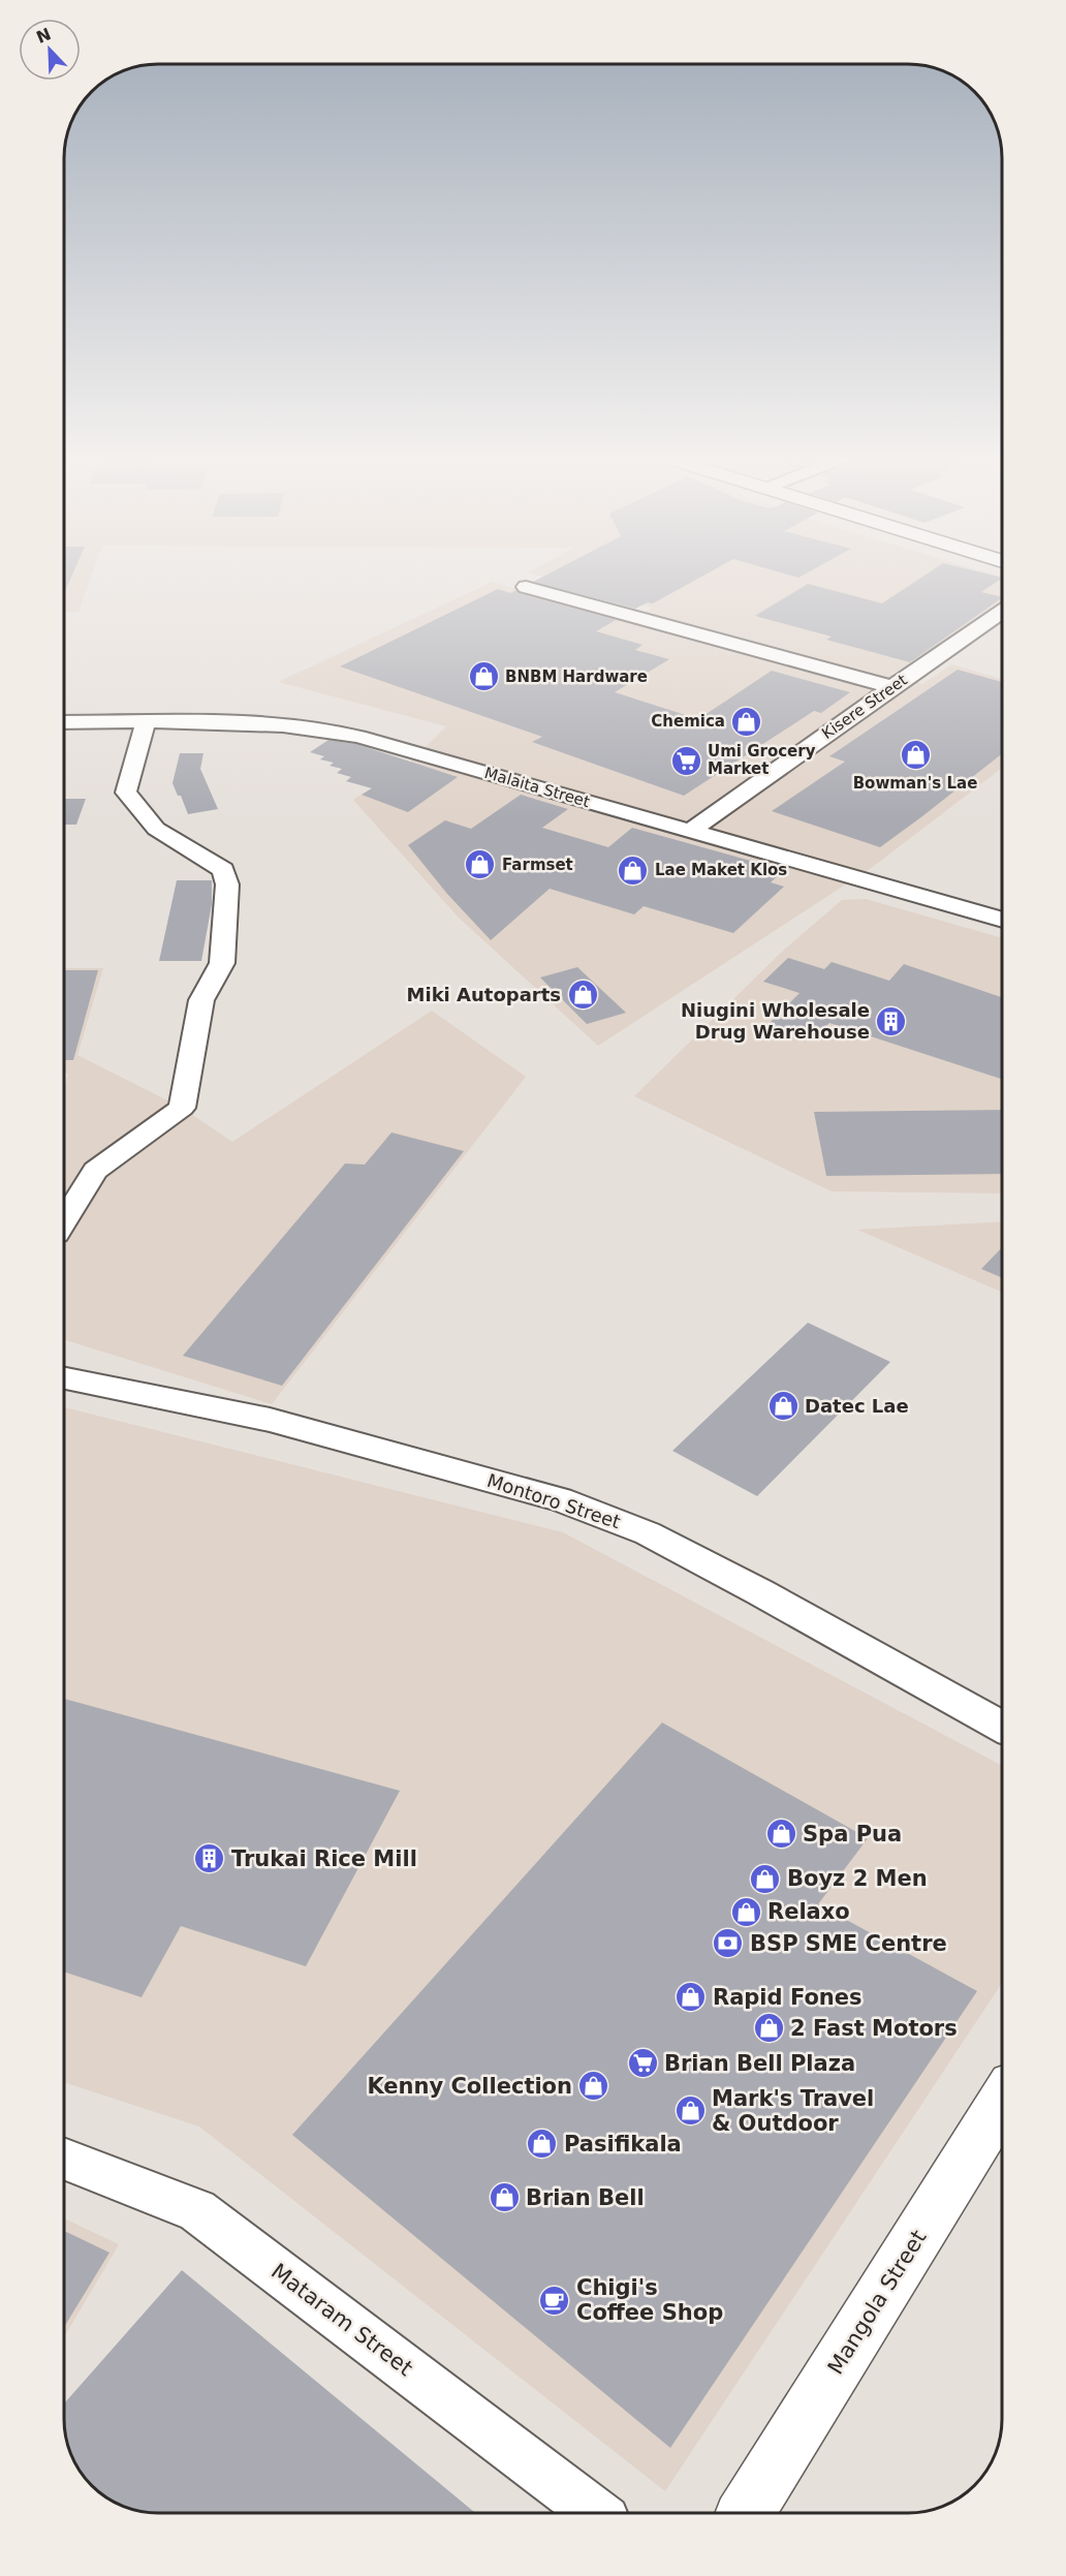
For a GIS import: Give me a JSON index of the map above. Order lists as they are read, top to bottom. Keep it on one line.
{"streets":{"street":["Kisere Street","Malaita Street","Montoro Street","Mangola Street","Mataram Street"]},"crossings":[["Kisere Street","Malaita Street"]],"places":{"shop":["BNBM Hardware","Chemica","Bowman's Lae","Farmset","Lae Maket Klos","Miki Autoparts","Datec Lae","Spa Pua","Boyz 2 Men","Relaxo","Rapid Fones","2 Fast Motors","Kenny Collection","Mark's Travel & Outdoor","Pasifikala","Brian Bell"],"supermarket":["Umi Grocery Market","Brian Bell Plaza"],"building":["Niugini Wholesale Drug Warehouse","Trukai Rice Mill"],"bank":["BSP SME Centre"],"cafe":["Chigi's Coffee Shop"]},"north":"top left"}
